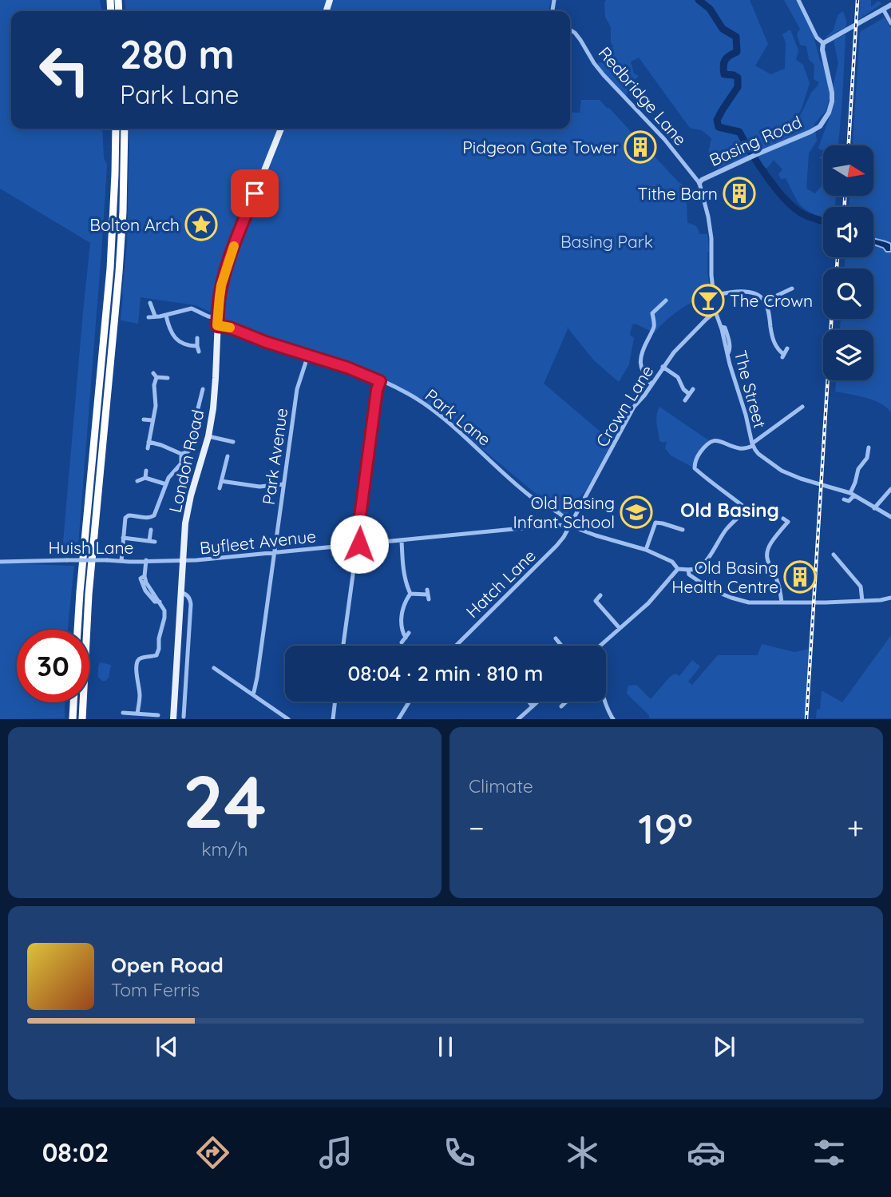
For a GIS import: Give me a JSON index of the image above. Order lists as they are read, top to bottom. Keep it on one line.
{"streets":{"main road":["London Road"],"street":["Redbridge Lane","Basing Road","The Street","Crown Lane","Park Lane","Park Avenue","Byfleet Avenue","Huish Lane","Hatch Lane"]},"crossings":[["Redbridge Lane","Basing Road"],["Redbridge Lane","The Street"],["Basing Road","The Street"],["The Street","Crown Lane"],["Crown Lane","Park Lane"],["Crown Lane","Byfleet Avenue"],["Crown Lane","Hatch Lane"],["Park Lane","Park Avenue"],["Park Lane","London Road"],["Park Lane","Byfleet Avenue"],["Park Lane","Hatch Lane"],["Park Avenue","Byfleet Avenue"],["London Road","Byfleet Avenue"],["London Road","Huish Lane"],["Byfleet Avenue","Huish Lane"],["Byfleet Avenue","Hatch Lane"]],"districts":["Old Basing"],"parks":["Basing Park"],"places":{"building":["Pidgeon Gate Tower","Tithe Barn","Old Basing Health Centre"],"place":["Bolton Arch"],"bar":["The Crown"],"school or university":["Old Basing Infant School"]},"north":"right","page":{"turn":["280 m","Park Lane"],"limit":"30","trip":"08:04 · 2 min · 810 m","tile":[["24","km/h"],"Climate"],"heat":["−","19°","+"],"song":["Open Road","Tom Ferris"],"tabs":"08:02"}}
